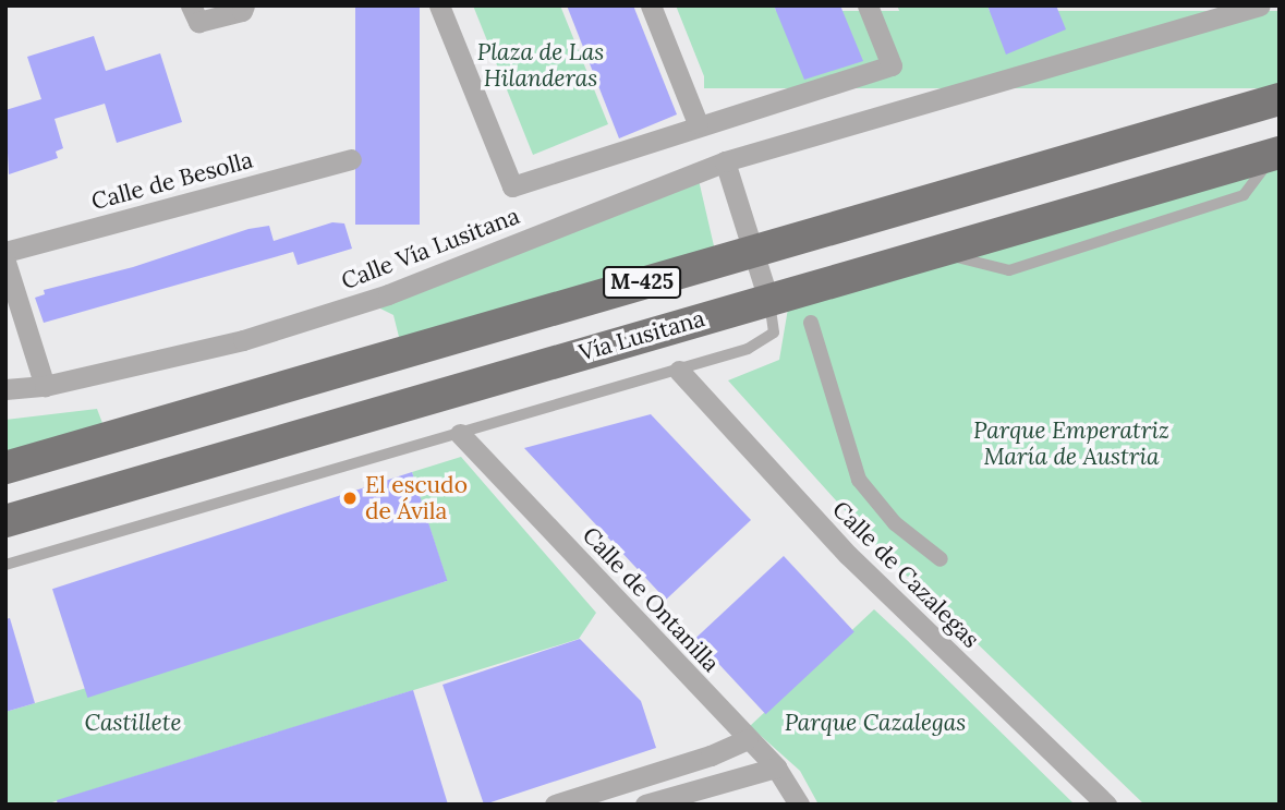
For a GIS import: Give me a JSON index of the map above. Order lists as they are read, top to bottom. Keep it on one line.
{"streets":{"main road":["M-425","Vía Lusitana"],"street":["Calle de Besolla","Calle Vía Lusitana","Calle de Cazalegas","Calle de Ontanilla"]},"parks":["Plaza de Las Hilanderas","Parque Emperatriz María de Austria","Castillete","Parque Cazalegas"],"places":["El escudo de Ávila"]}
